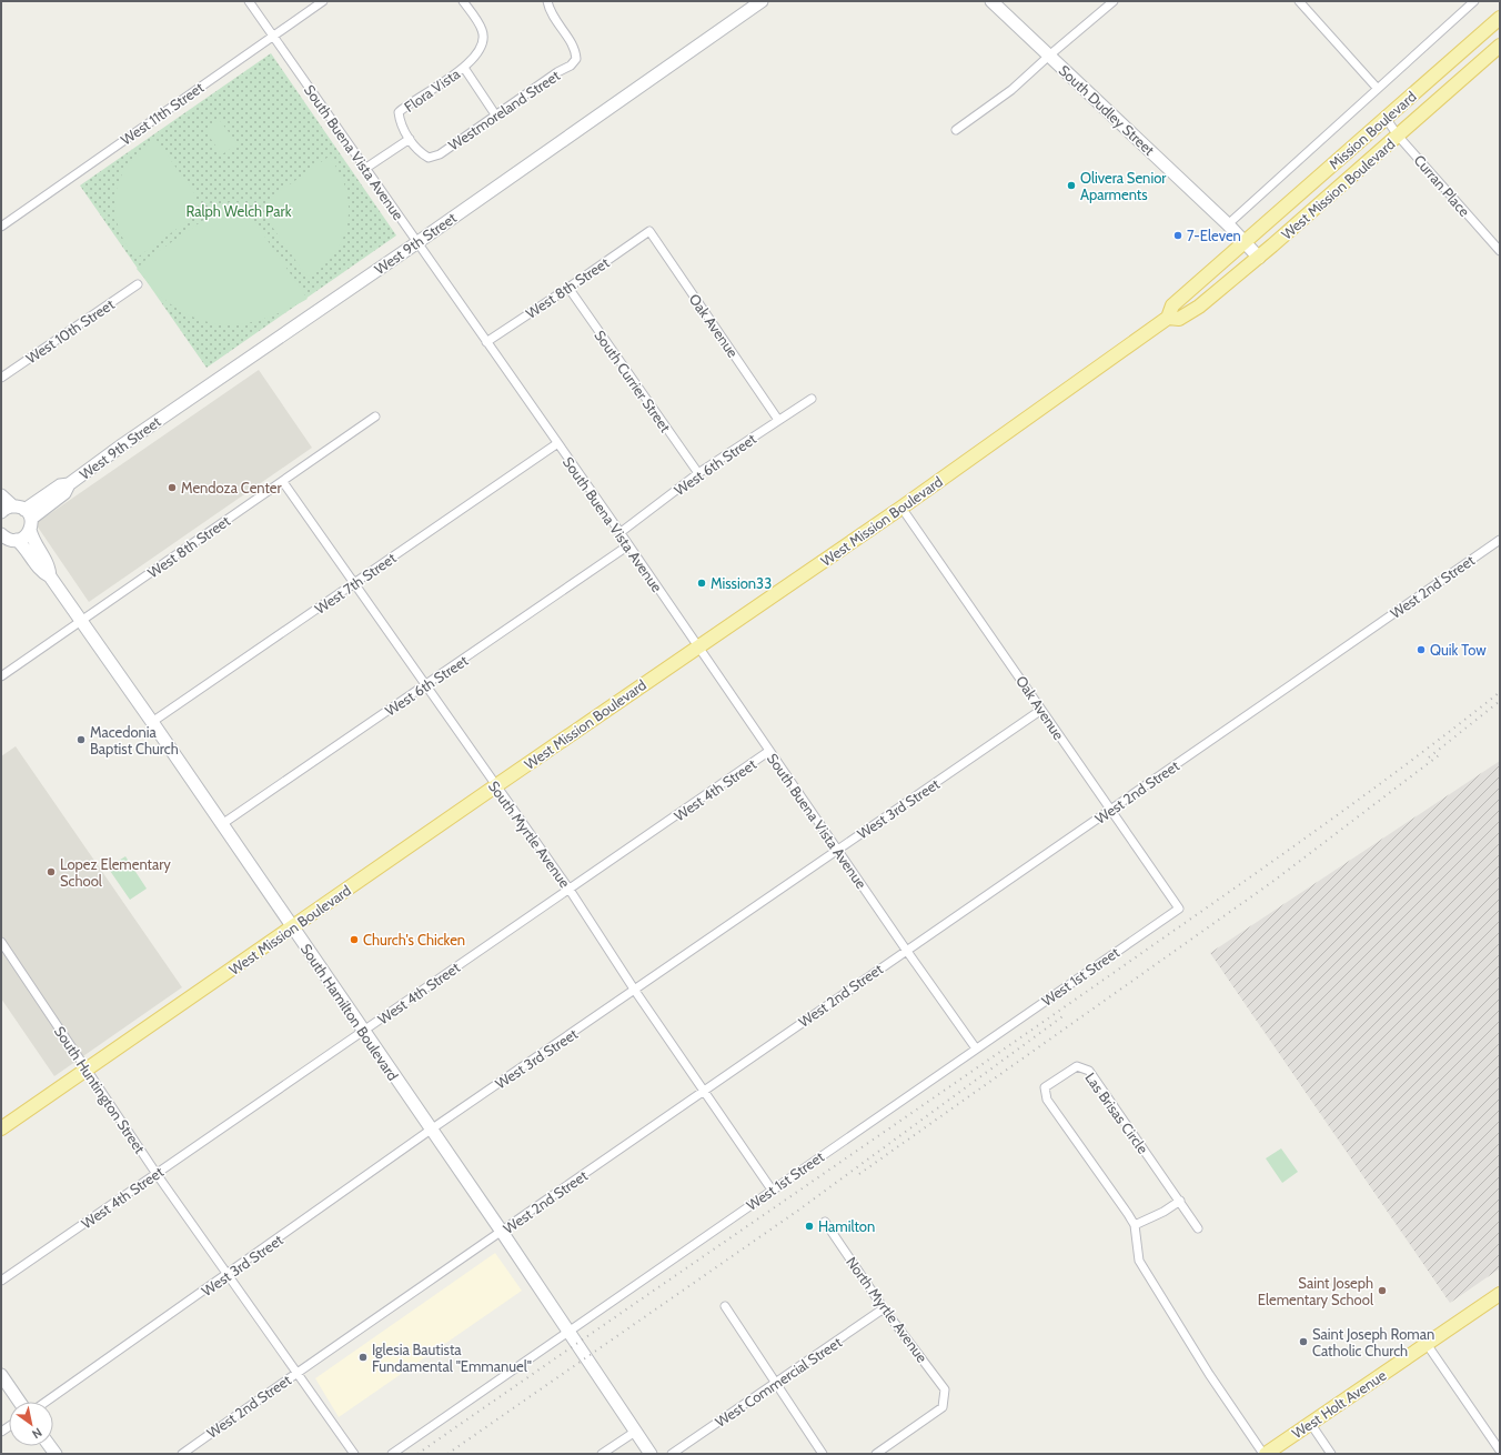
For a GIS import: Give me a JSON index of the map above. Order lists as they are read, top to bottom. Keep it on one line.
{"streets":{"main road":["Mission Boulevard","West Mission Boulevard","West Holt Avenue"],"street":["Flora Vista","Westmoreland Street","South Dudley Street","West 11th Street","South Buena Vista Avenue","Curran Place","West 9th Street","West 8th Street","Oak Avenue","West 10th Street","South Currier Street","West 6th Street","West 7th Street","West 2nd Street","West 4th Street","West 3rd Street","South Myrtle Avenue","West 1st Street","South Hamilton Boulevard","South Huntington Street","Las Brisas Circle","North Myrtle Avenue","West Commercial Street"]},"crossings":[["Flora Vista","Westmoreland Street"],["South Dudley Street","Mission Boulevard"],["South Dudley Street","West Mission Boulevard"],["West 11th Street","South Buena Vista Avenue"],["Mission Boulevard","Curran Place"],["Mission Boulevard","West Mission Boulevard"],["South Buena Vista Avenue","West Mission Boulevard"],["South Buena Vista Avenue","West 9th Street"],["South Buena Vista Avenue","West 8th Street"],["South Buena Vista Avenue","West 6th Street"],["South Buena Vista Avenue","West 7th Street"],["South Buena Vista Avenue","West 2nd Street"],["South Buena Vista Avenue","West 4th Street"],["South Buena Vista Avenue","West 3rd Street"],["South Buena Vista Avenue","West 1st Street"],["Curran Place","West Mission Boulevard"],["West Mission Boulevard","Oak Avenue"],["West Mission Boulevard","South Myrtle Avenue"],["West Mission Boulevard","South Hamilton Boulevard"],["West Mission Boulevard","South Huntington Street"],["West 9th Street","South Hamilton Boulevard"],["West 8th Street","Oak Avenue"],["West 8th Street","South Currier Street"],["West 8th Street","South Myrtle Avenue"],["West 8th Street","South Hamilton Boulevard"],["Oak Avenue","West 6th Street"],["Oak Avenue","West 2nd Street"],["Oak Avenue","West 3rd Street"],["Oak Avenue","West 1st Street"],["South Currier Street","West 6th Street"],["West 6th Street","South Myrtle Avenue"],["West 6th Street","South Hamilton Boulevard"],["West 7th Street","South Myrtle Avenue"],["West 7th Street","South Hamilton Boulevard"],["West 2nd Street","South Myrtle Avenue"],["West 2nd Street","South Hamilton Boulevard"],["West 2nd Street","South Huntington Street"],["West 4th Street","South Myrtle Avenue"],["West 4th Street","South Hamilton Boulevard"],["West 4th Street","South Huntington Street"],["West 3rd Street","South Myrtle Avenue"],["West 3rd Street","South Hamilton Boulevard"],["West 3rd Street","South Huntington Street"],["South Myrtle Avenue","West 1st Street"],["West 1st Street","South Hamilton Boulevard"],["Las Brisas Circle","West Holt Avenue"],["North Myrtle Avenue","West Commercial Street"]],"parks":["Ralph Welch Park"],"places":["Olivera Senior Aparments","7-Eleven","Mendoza Center","Mission33","Quik Tow","Macedonia Baptist Church","Lopez Elementary School","Church's Chicken","Hamilton","Saint Joseph Elementary School","Saint Joseph Roman Catholic Church","Iglesia Bautista Fundamental \"Emmanuel\""],"north":"bottom right"}
